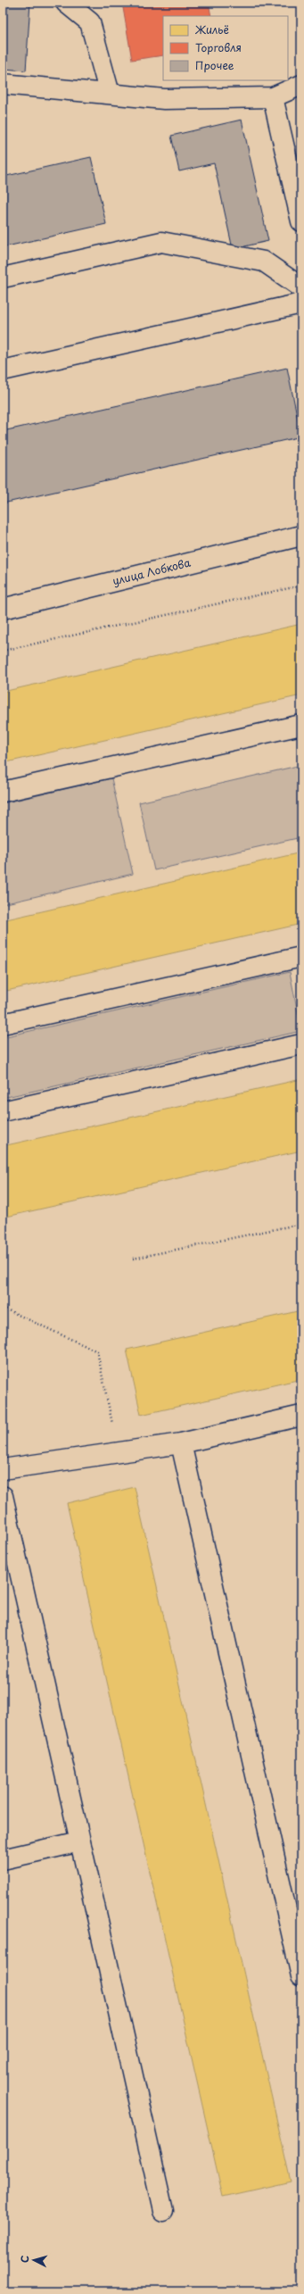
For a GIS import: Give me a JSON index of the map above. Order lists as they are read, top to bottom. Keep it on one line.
{"streets":{"street":["улица Лобкова"]},"legend":["Жильё","Торговля","Прочее"],"north":"left"}
